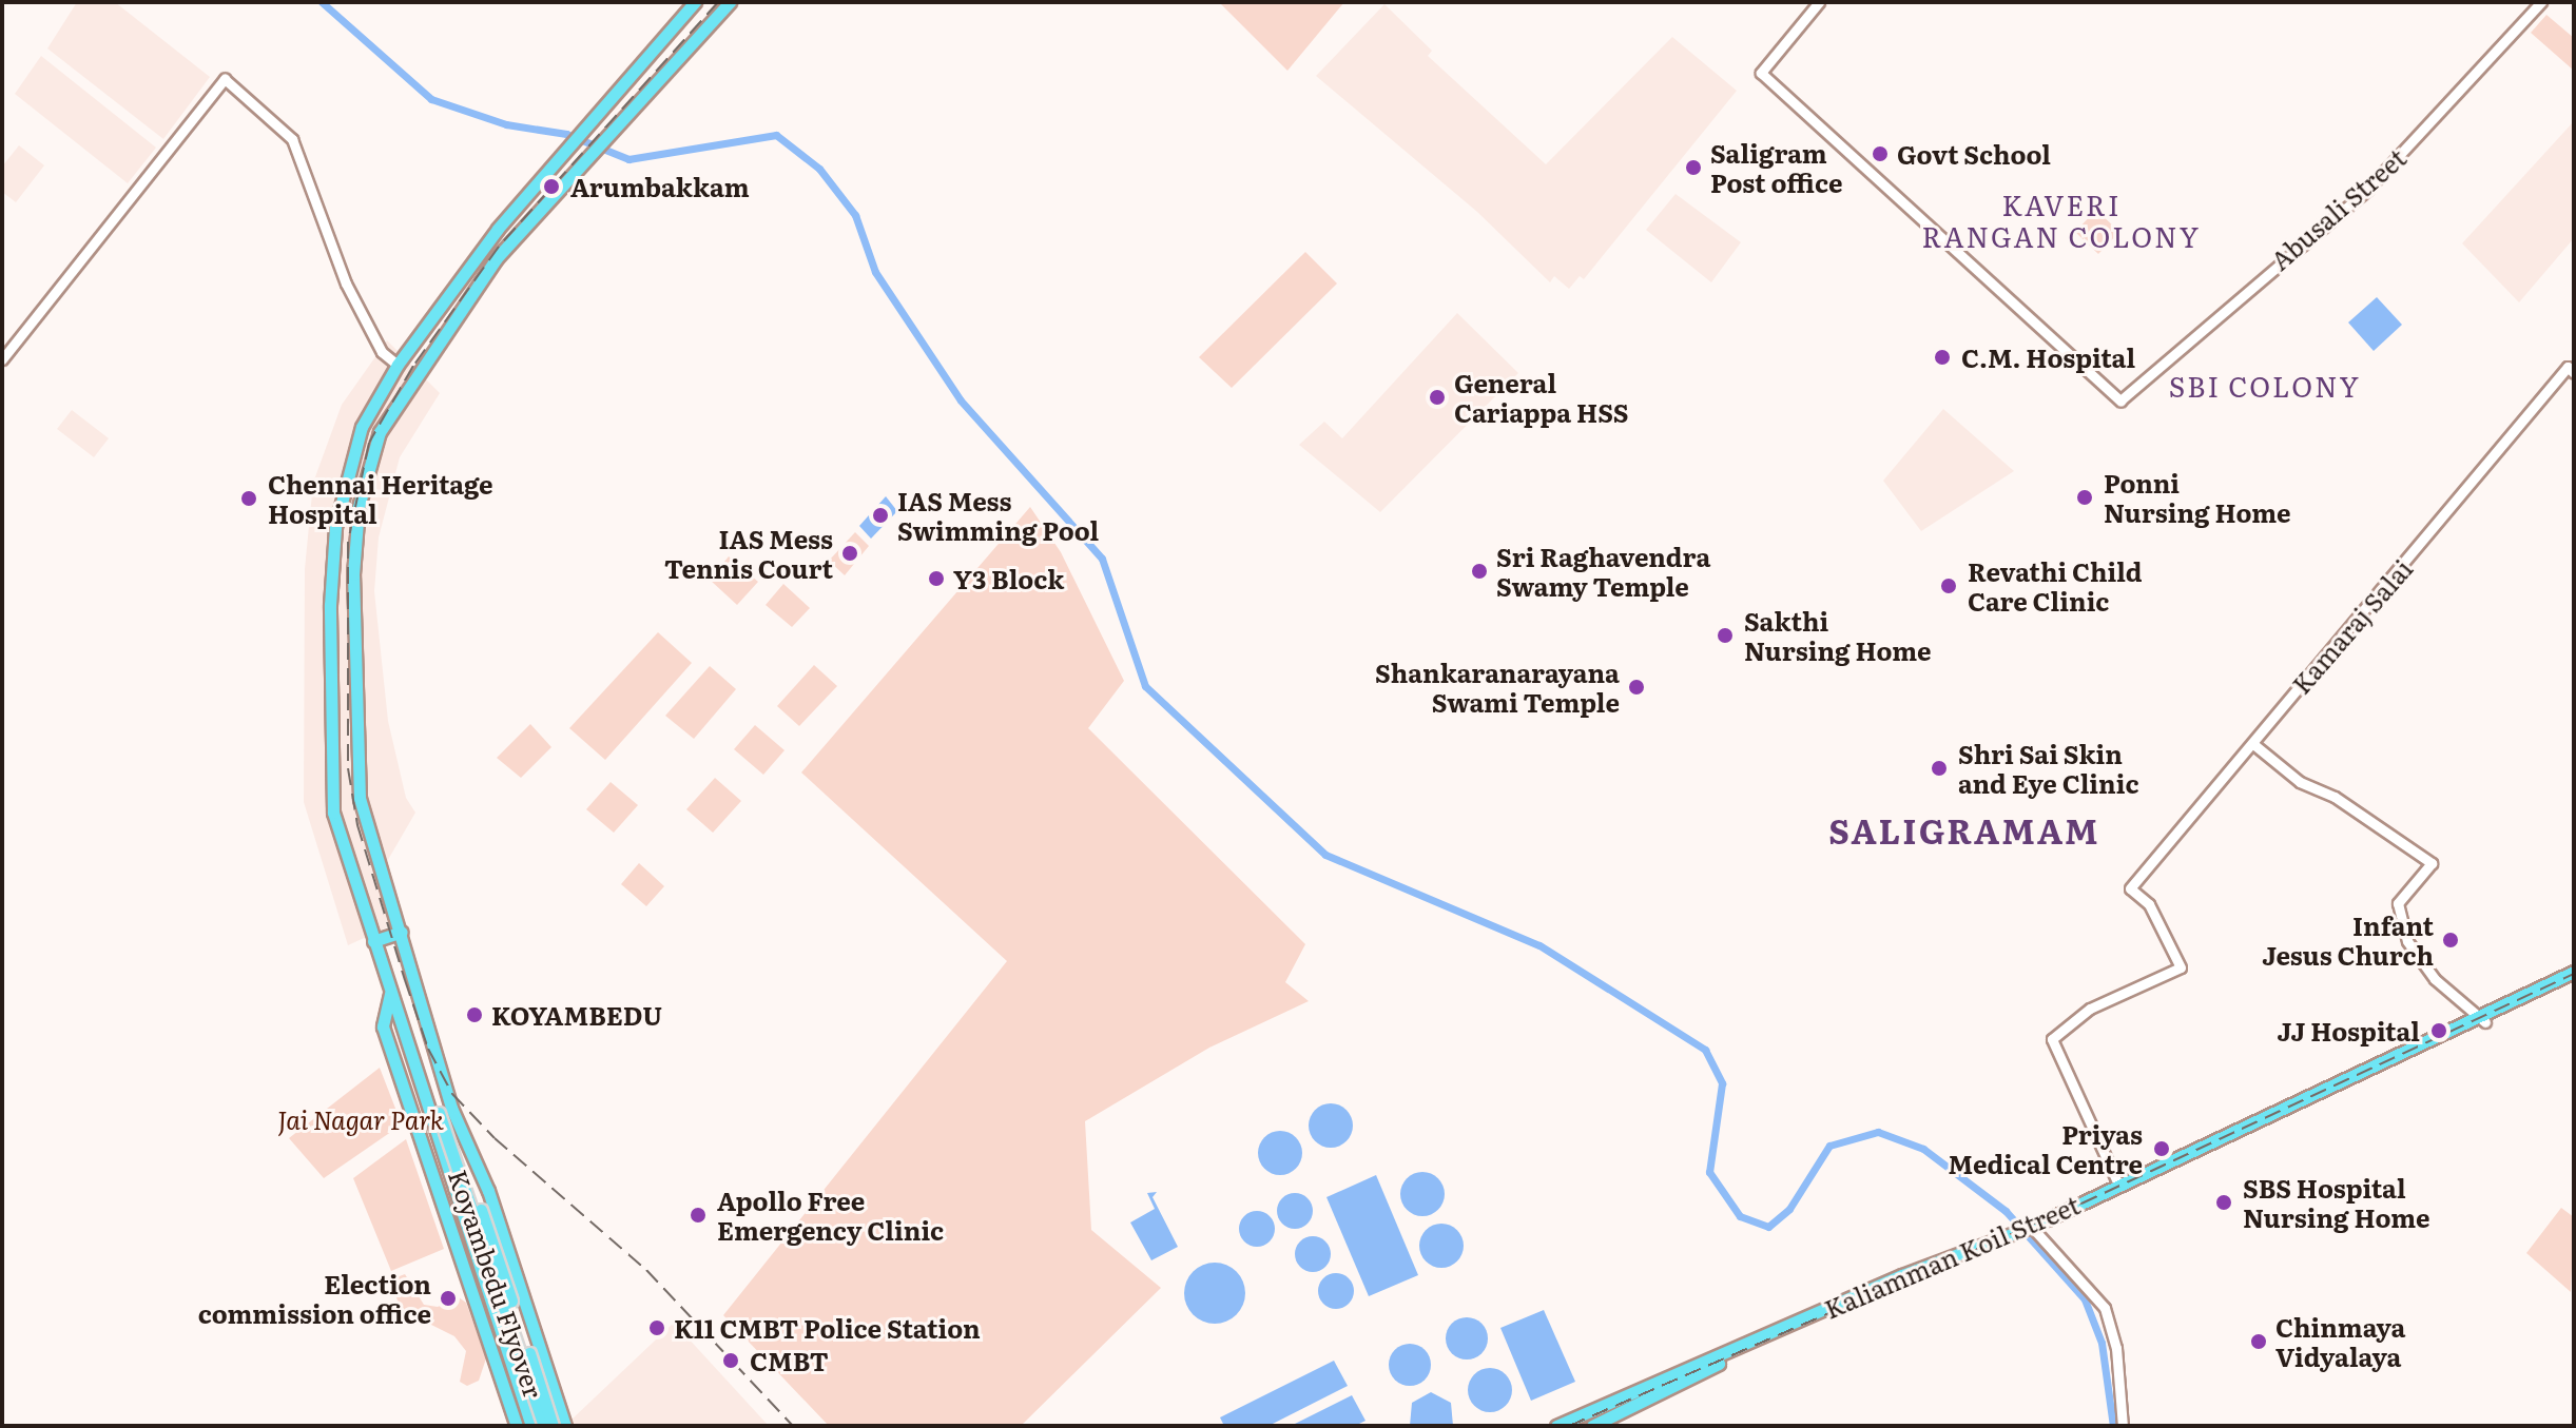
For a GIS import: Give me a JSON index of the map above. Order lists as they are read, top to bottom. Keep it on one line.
{"streets":{"main road":["Kaliamman Koil Street","Koyambedu Flyover"],"street":["Abusali Street","Kamaraj Salai"]},"crossings":[["Kamaraj Salai","Kaliamman Koil Street"]],"districts":["KAVERI RANGAN COLONY","SBI COLONY","SALIGRAMAM"],"parks":["Jai Nagar Park"],"places":["Govt School","Saligram Post office","Arumbakkam","C.M. Hospital","General Cariappa HSS","Ponni Nursing Home","Chennai Heritage Hospital","IAS Mess Swimming Pool","IAS Mess Tennis Court","Sri Raghavendra Swamy Temple","Y3 Block","Revathi Child Care Clinic","Sakthi Nursing Home","Shankaranarayana Swami Temple","Shri Sai Skin and Eye Clinic","Infant Jesus Church","KOYAMBEDU","JJ Hospital","Priyas Medical Centre","SBS Hospital Nursing Home","Apollo Free Emergency Clinic","Election commission office","K11 CMBT Police Station","Chinmaya Vidyalaya","CMBT"]}
